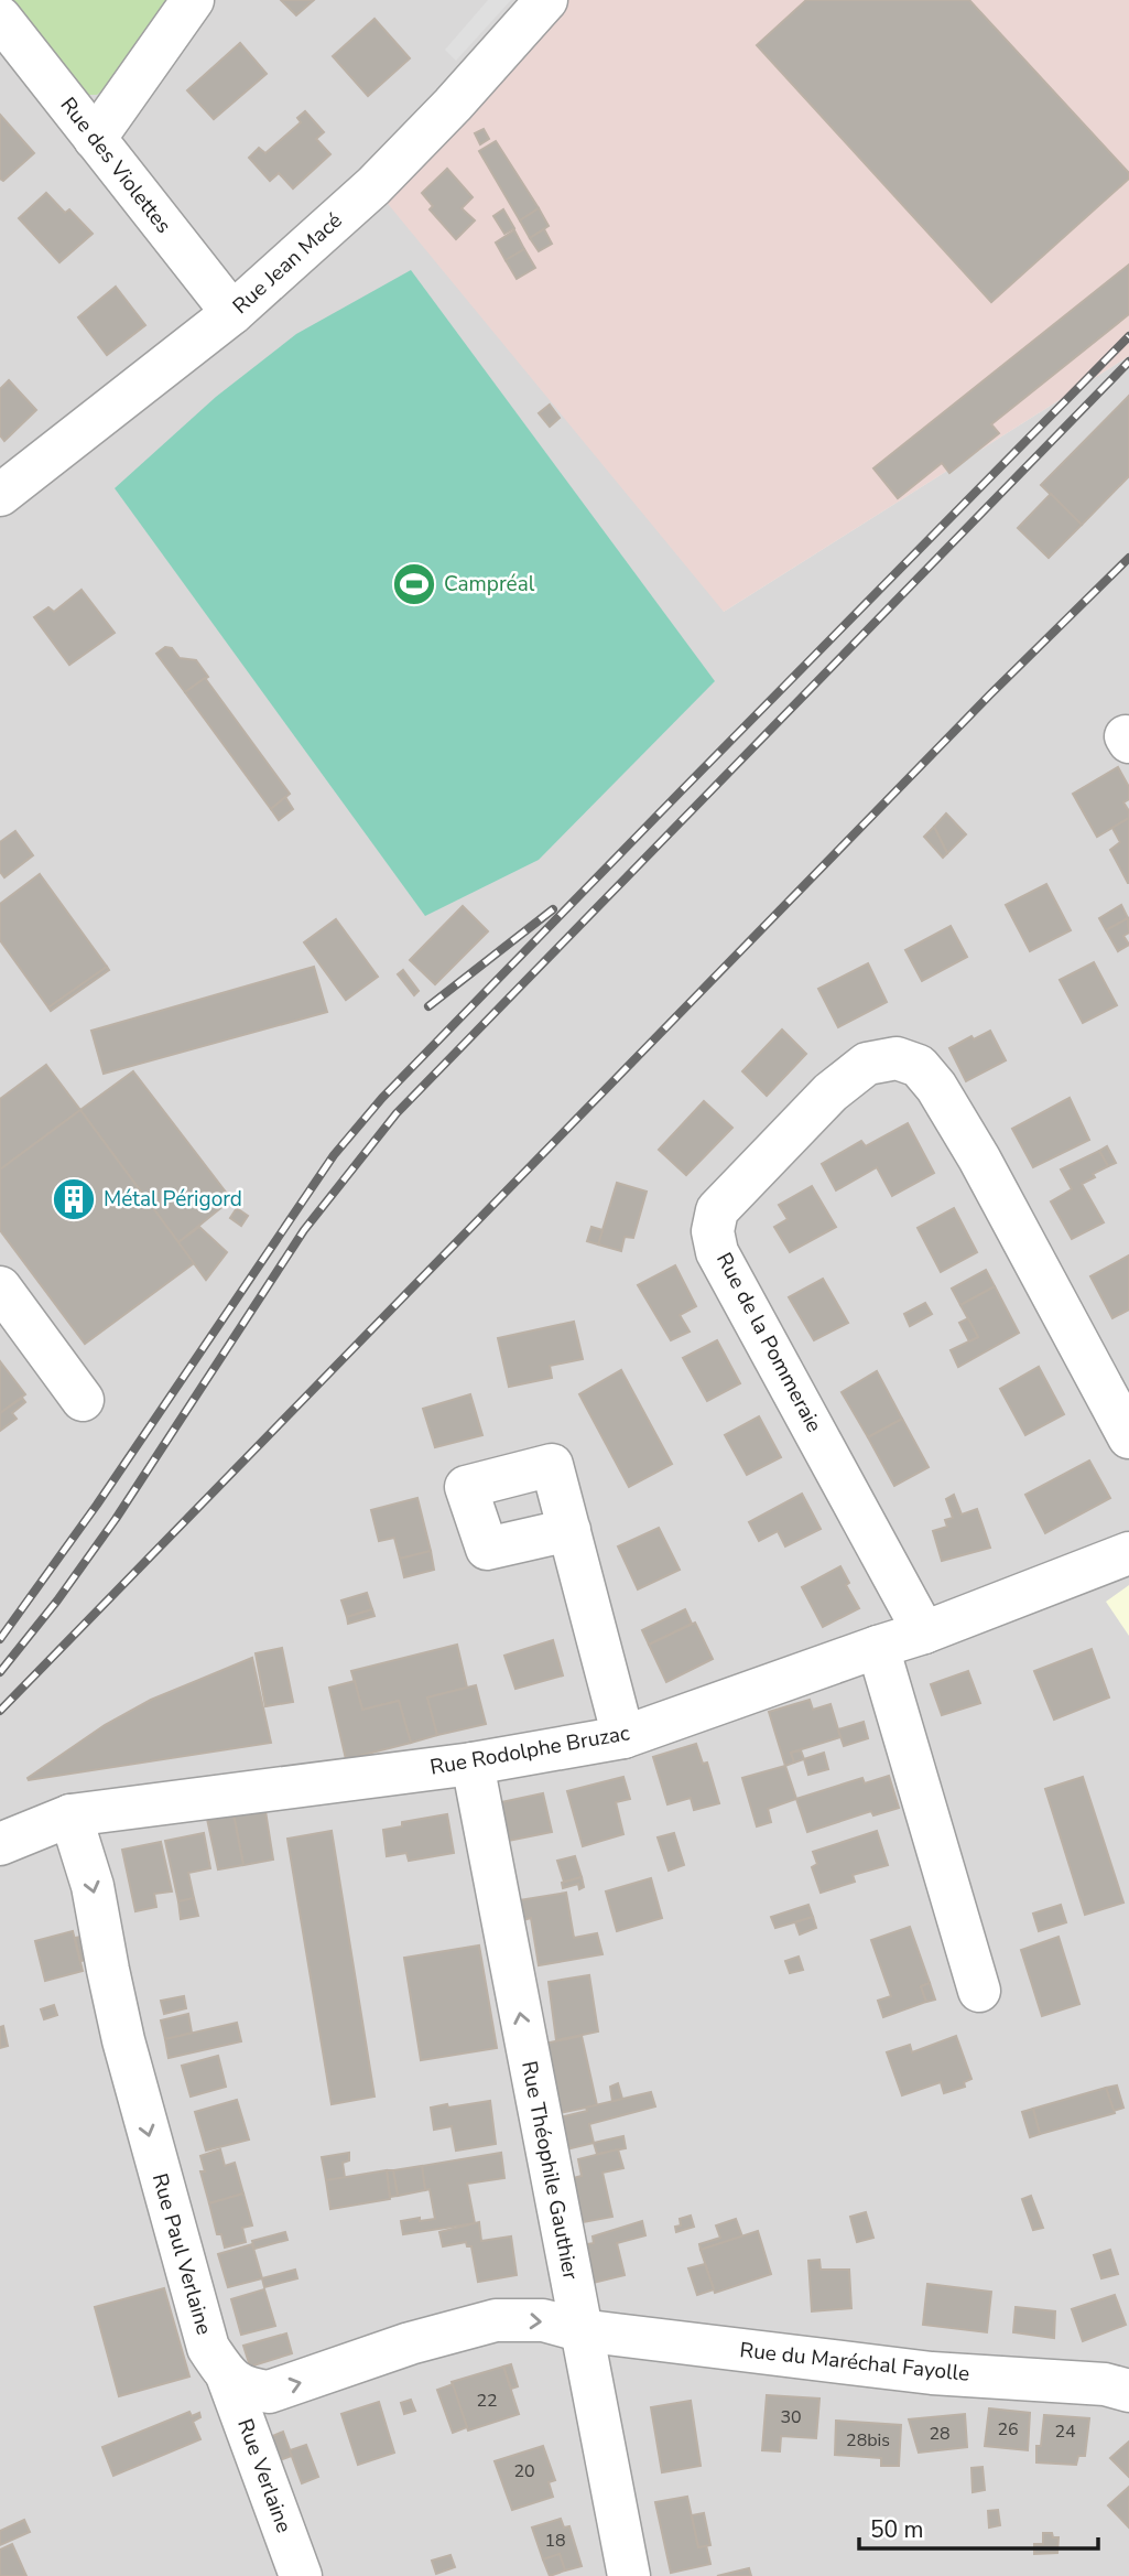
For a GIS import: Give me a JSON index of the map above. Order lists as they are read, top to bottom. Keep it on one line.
{"streets":{"street":["Rue des Violettes","Rue Jean Macé","Rue de la Pommeraie","Rue Rodolphe Bruzac","Rue Théophile Gauthier","Rue Paul Verlaine","Rue du Maréchal Fayolle","Rue Verlaine"]},"crossings":[["Rue des Violettes","Rue Jean Macé"],["Rue de la Pommeraie","Rue Rodolphe Bruzac"],["Rue Rodolphe Bruzac","Rue Théophile Gauthier"],["Rue Rodolphe Bruzac","Rue Paul Verlaine"],["Rue Théophile Gauthier","Rue du Maréchal Fayolle"],["Rue Paul Verlaine","Rue Verlaine"]],"one_way":["Rue Théophile Gauthier","Rue Paul Verlaine"],"places":{"sports":["Campréal"],"building":["Métal Périgord"]},"house_numbers":["22","30","26","24","28","28bis","20","18"],"scale_bar":"50 m"}
